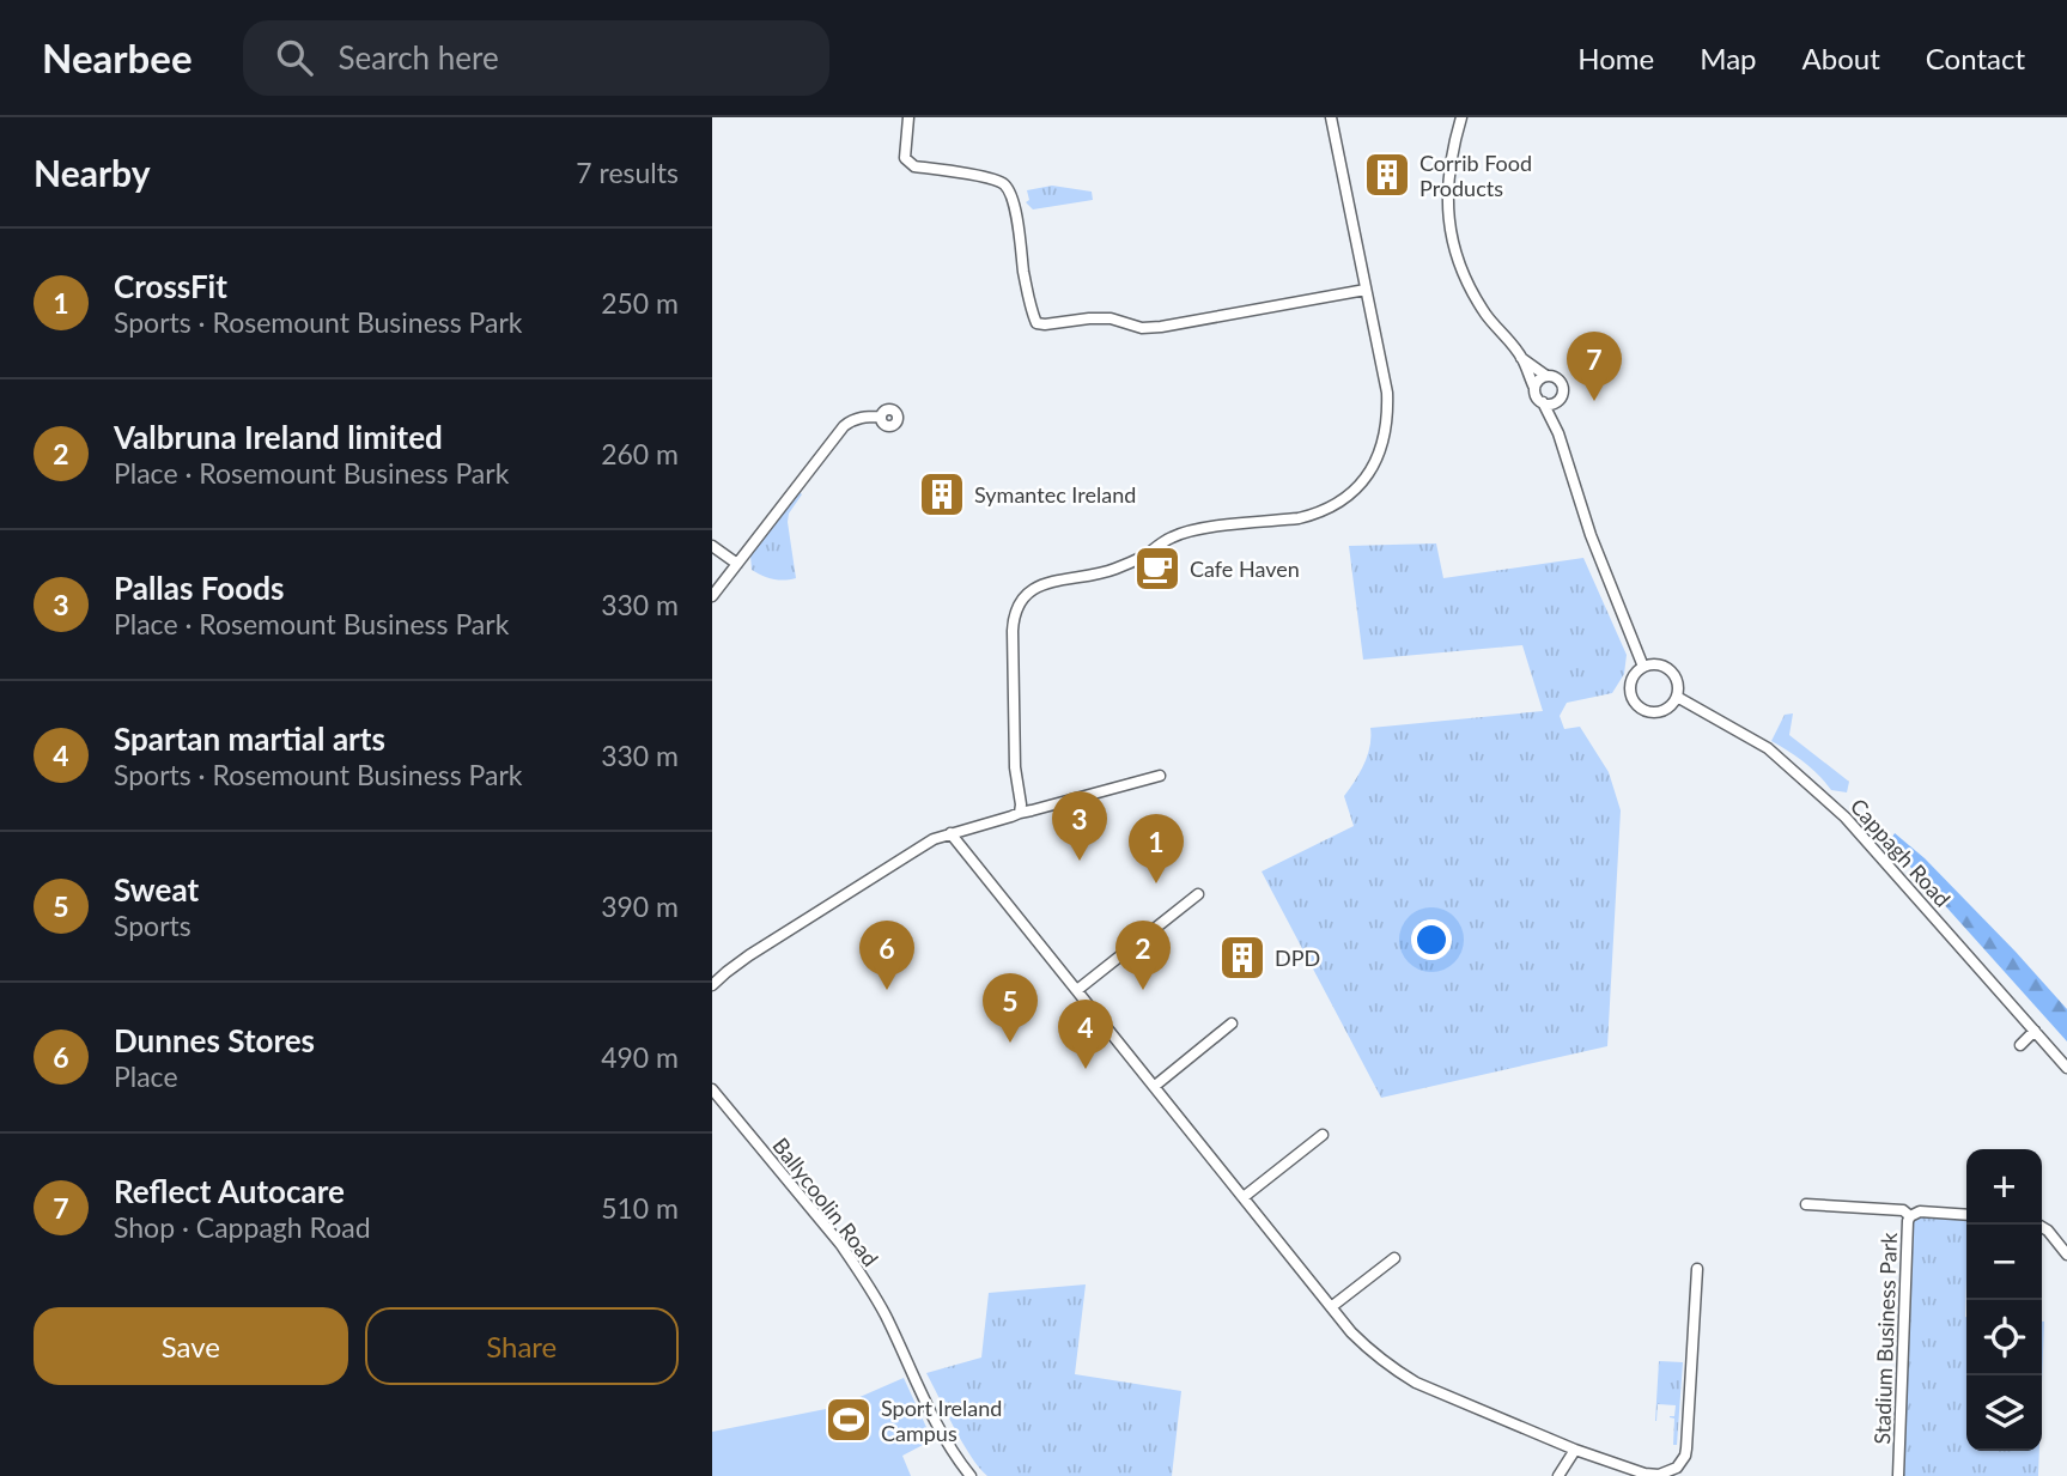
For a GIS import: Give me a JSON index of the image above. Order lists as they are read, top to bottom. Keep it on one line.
{"streets":{"street":["Cappagh Road","Ballycoolin Road","Stadium Business Park"]},"places":{"building":["Corrib Food Products","Symantec Ireland","DPD"],"cafe":["Cafe Haven"],"sports":["Sport Ireland Campus"]},"page":{"header":"Nearbee","search":"Search here","nav":["Home","Map","About","Contact"],"heading":["Nearby","7 results"],"list":[{"mark":"1","name":"CrossFit","note":"Sports · Rosemount Business Park","value":"250 m"},{"mark":"2","name":"Valbruna Ireland limited","note":"Place · Rosemount Business Park","value":"260 m"},{"mark":"3","name":"Pallas Foods","note":"Place · Rosemount Business Park","value":"330 m"},{"mark":"4","name":"Spartan martial arts","note":"Sports · Rosemount Business Park","value":"330 m"},{"mark":"5","name":"Sweat","note":"Sports","value":"390 m"},{"mark":"6","name":"Dunnes Stores","note":"Place","value":"490 m"},{"mark":"7","name":"Reflect Autocare","note":"Shop · Cappagh Road","value":"510 m"}],"pins":["7","3","1","2","6","5","4"],"map_buttons":["+","−"],"buttons":["Save","Share"]}}
